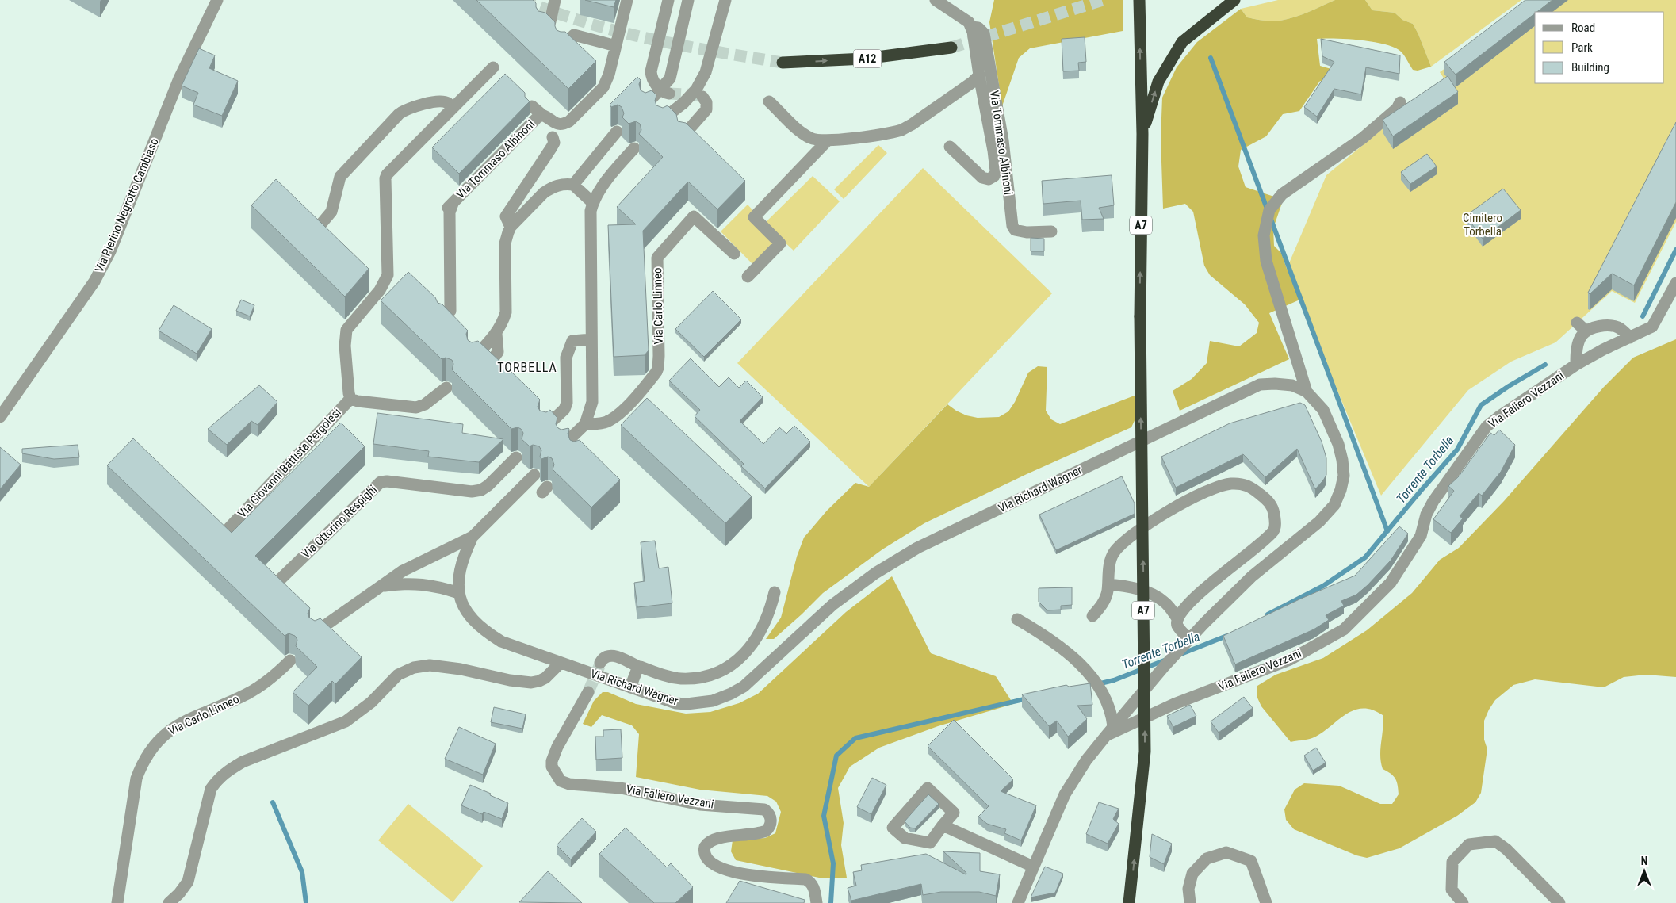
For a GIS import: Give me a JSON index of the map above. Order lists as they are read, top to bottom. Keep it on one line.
{"streets":{"highway":["A12","A7"],"street":["Via Tommaso Albinoni","Via Pierino Negrotto Cambiaso","Via Carlo Linneo","Via Faliero Vezzani","Via Giovanni Battista Pergolesi","Via Richard Wagner","Via Ottorino Respighi"]},"crossings":[["Via Faliero Vezzani","Via Richard Wagner"]],"districts":["TORBELLA"],"water":["Torrente Torbella"],"parks":["Cimitero Torbella"],"legend":["Road","Park","Building"],"north":"top"}
